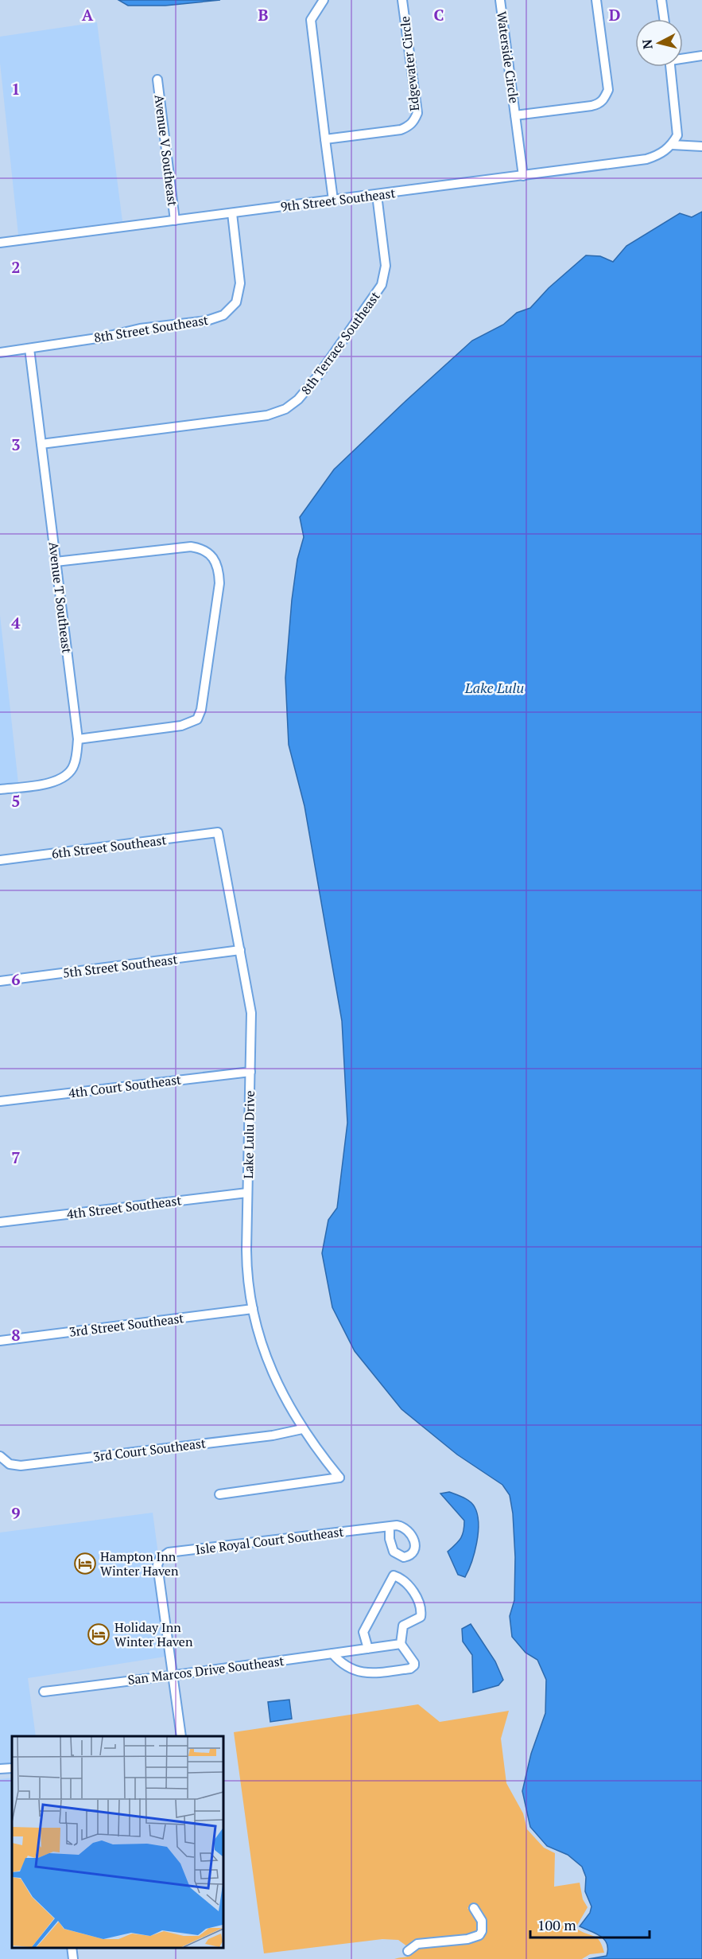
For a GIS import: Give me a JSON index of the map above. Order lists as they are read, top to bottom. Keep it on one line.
{"streets":{"street":["Waterside Circle","Edgewater Circle","Avenue V Southeast","9th Street Southeast","8th Street Southeast","8th Terrace Southeast","Avenue T Southeast","6th Street Southeast","5th Street Southeast","4th Court Southeast","Lake Lulu Drive","4th Street Southeast","3rd Street Southeast","3rd Court Southeast","Isle Royal Court Southeast","San Marcos Drive Southeast"]},"crossings":[["Waterside Circle","9th Street Southeast"],["Avenue V Southeast","9th Street Southeast"],["9th Street Southeast","8th Street Southeast"],["9th Street Southeast","8th Terrace Southeast"],["8th Street Southeast","Avenue T Southeast"],["8th Terrace Southeast","Avenue T Southeast"],["6th Street Southeast","Lake Lulu Drive"],["5th Street Southeast","Lake Lulu Drive"],["4th Court Southeast","Lake Lulu Drive"],["Lake Lulu Drive","4th Street Southeast"],["Lake Lulu Drive","3rd Street Southeast"],["Lake Lulu Drive","3rd Court Southeast"],["Isle Royal Court Southeast","San Marcos Drive Southeast"]],"water":["Lake Lulu"],"places":{"hotel":["Hampton Inn Winter Haven","Holiday Inn Winter Haven"]},"scale_bar":"100 m","north":"left","grid":{"columns":["A","B","C","D"],"rows":["1","2","3","4","5","6","7","8","9"]}}
